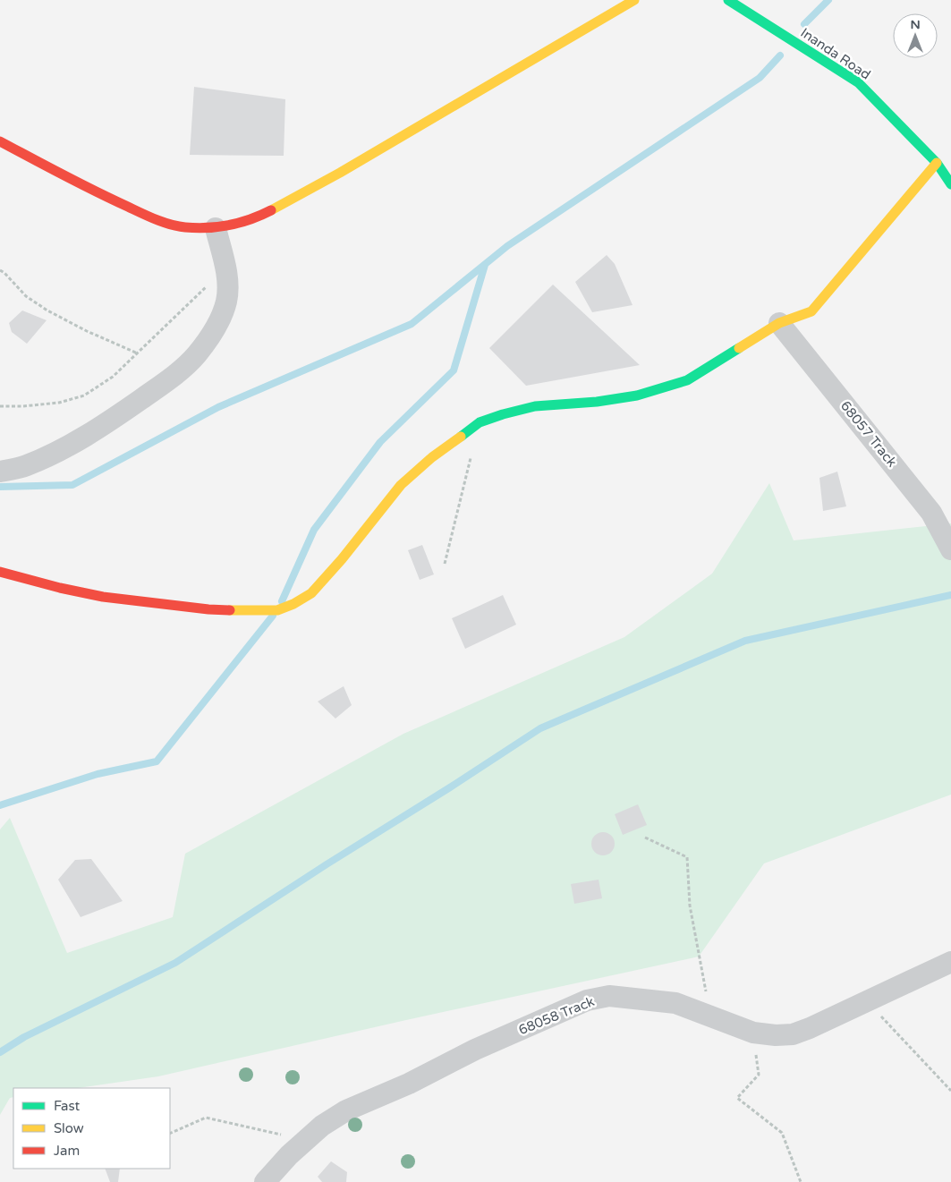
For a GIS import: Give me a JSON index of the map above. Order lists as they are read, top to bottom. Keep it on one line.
{"streets":{"street":["Inanda Road","68057 Track","68058 Track"]},"legend":["Fast","Slow","Jam"],"north":"top"}
